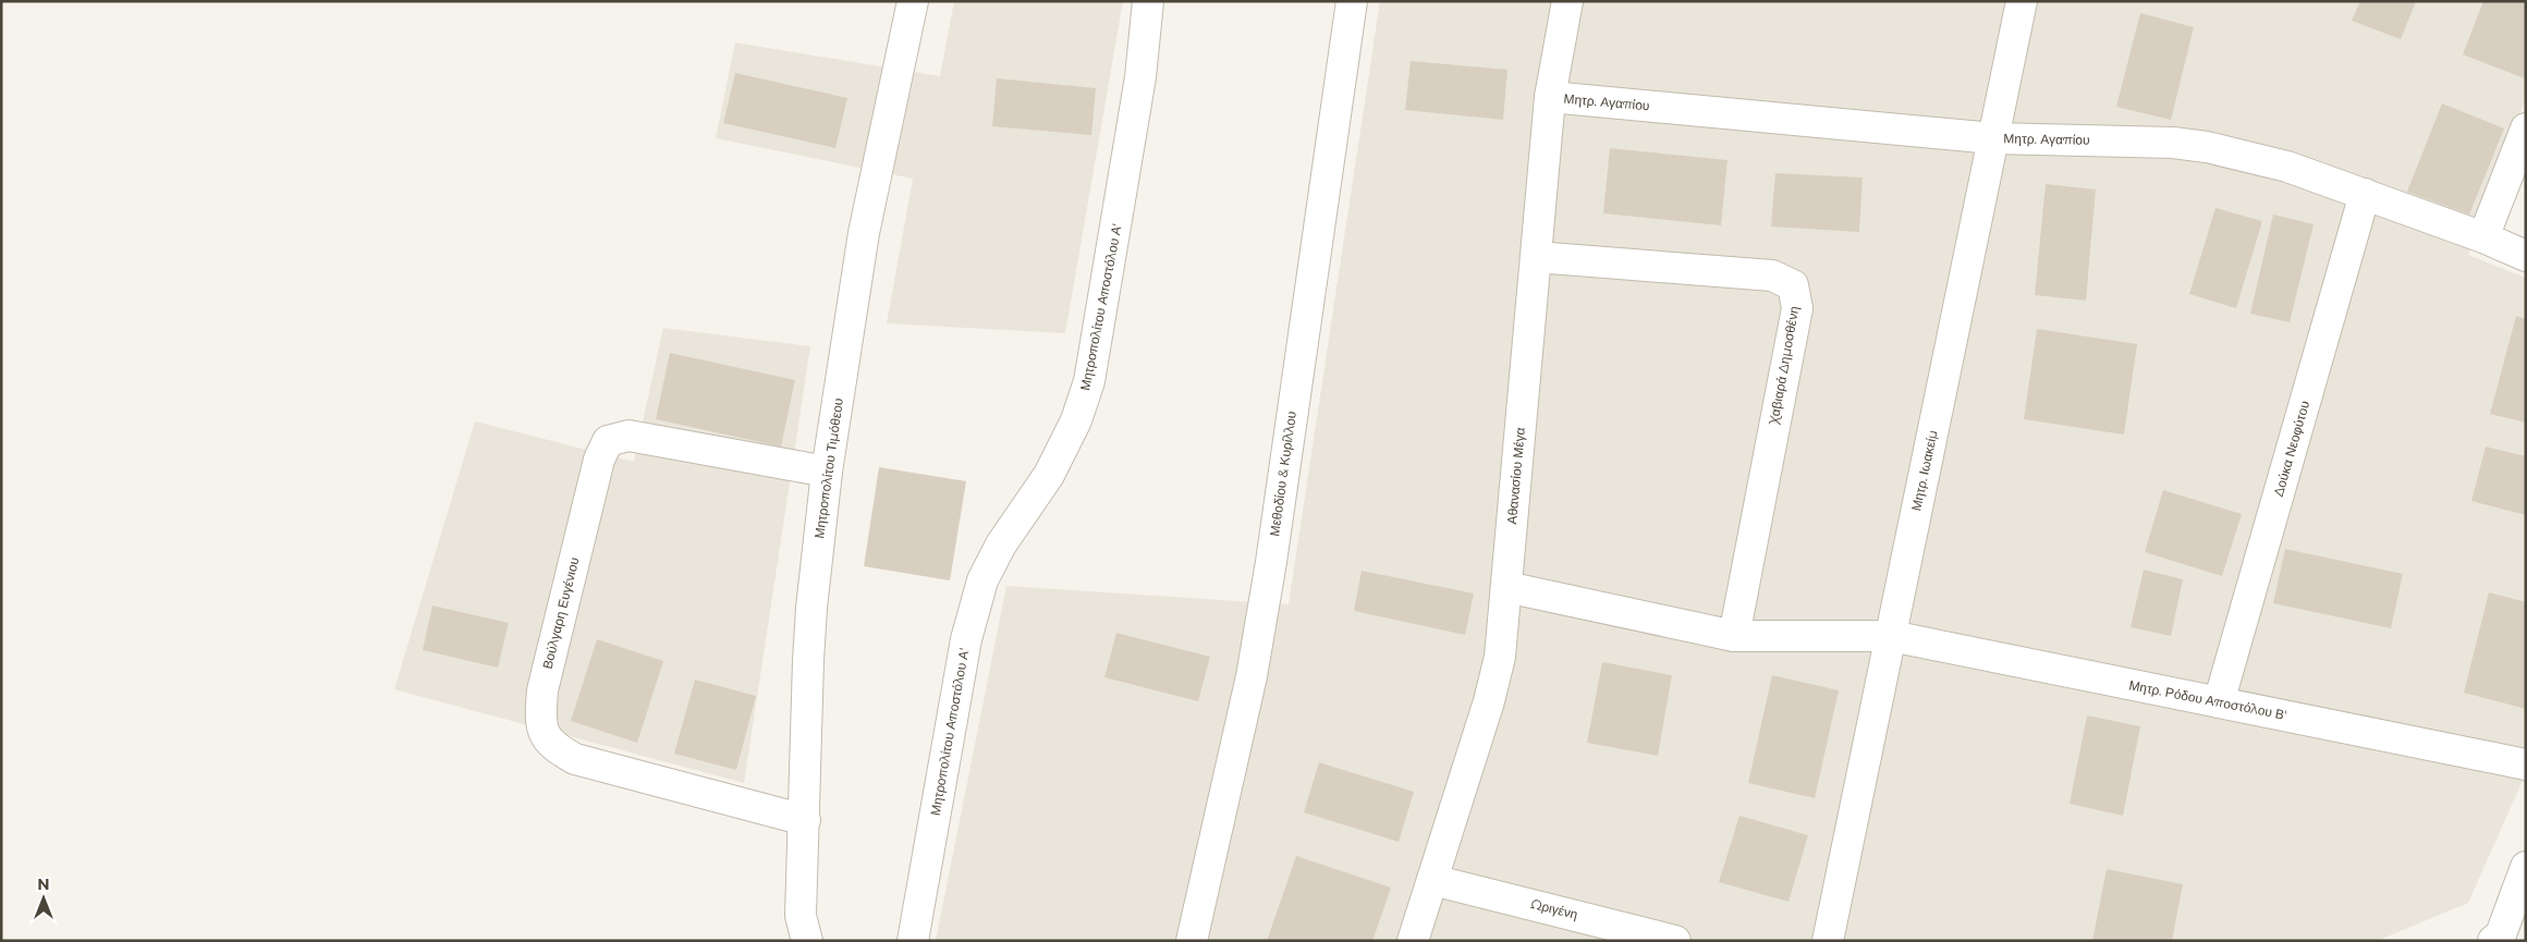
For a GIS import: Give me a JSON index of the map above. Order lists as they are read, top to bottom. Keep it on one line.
{"streets":{"street":["Μητρ. Αγαπίου","Μητροπολίτου Αποστόλου Α'","Χαβιαρά Δημοσθένη","Δούκα Νεοφύτου","Μητροπολίτου Τιμόθεου","Μητρ. Ιωακείμ","Μεθοδίου & Κυρίλλου","Αθανασίου Μέγα","Βούλγαρη Ευγένιου","Μητρ. Ρόδου Αποστόλου Β'","Ωριγένη"]},"crossings":[["Μητρ. Αγαπίου","Δούκα Νεοφύτου"],["Μητρ. Αγαπίου","Μητρ. Ιωακείμ"],["Μητρ. Αγαπίου","Αθανασίου Μέγα"],["Χαβιαρά Δημοσθένη","Αθανασίου Μέγα"],["Χαβιαρά Δημοσθένη","Μητρ. Ρόδου Αποστόλου Β'"],["Δούκα Νεοφύτου","Μητρ. Ρόδου Αποστόλου Β'"],["Μητροπολίτου Τιμόθεου","Βούλγαρη Ευγένιου"],["Μητρ. Ιωακείμ","Μητρ. Ρόδου Αποστόλου Β'"],["Αθανασίου Μέγα","Μητρ. Ρόδου Αποστόλου Β'"],["Αθανασίου Μέγα","Ωριγένη"]],"north":"top"}
